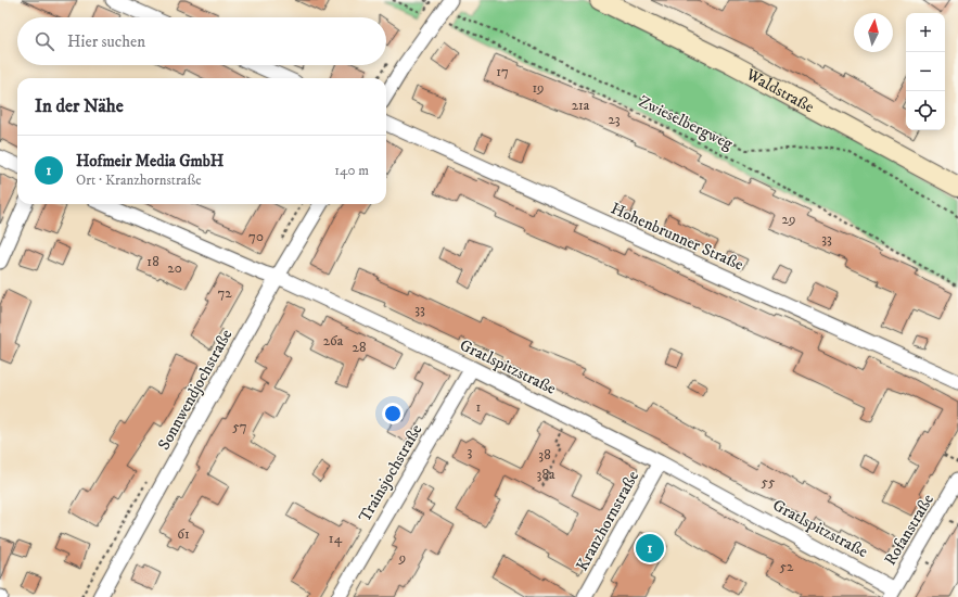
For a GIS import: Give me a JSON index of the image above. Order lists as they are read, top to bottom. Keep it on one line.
{"streets":{"street":["Waldstraße","Hohenbrunner Straße","Gratlspitzstraße","Sonnwendjochstraße","Trainsjochstraße","Kranzhornstraße","Rofanstraße"],"path":["Zwieselbergweg"]},"crossings":[["Gratlspitzstraße","Sonnwendjochstraße"],["Gratlspitzstraße","Trainsjochstraße"],["Gratlspitzstraße","Kranzhornstraße"],["Gratlspitzstraße","Rofanstraße"]],"house_numbers":["17","19","21a","23","29","70","33","18","20","72","33","26a","28","1","57","3","38","38a","55","61","14","9","52"],"north":"top","page":{"map_buttons":["+","−"],"search":"Hier suchen","heading":"In der Nähe","list":[{"mark":"1","name":"Hofmeir Media GmbH","note":"Ort · Kranzhornstraße","value":"140 m"}],"pins":"1"}}
